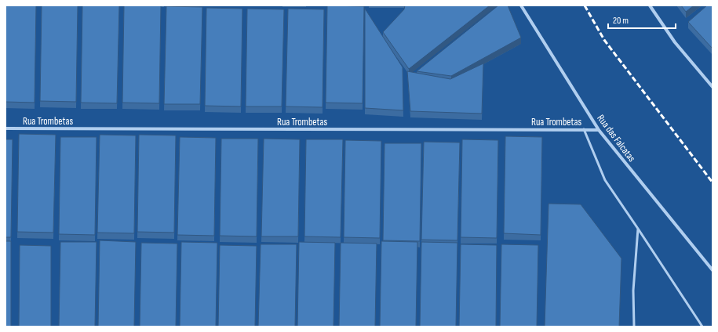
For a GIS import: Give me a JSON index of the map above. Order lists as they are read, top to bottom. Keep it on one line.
{"streets":{"street":["Rua Trombetas","Rua das Falcatas"]},"crossings":[["Rua Trombetas","Rua das Falcatas"]],"scale_bar":"20 m"}
